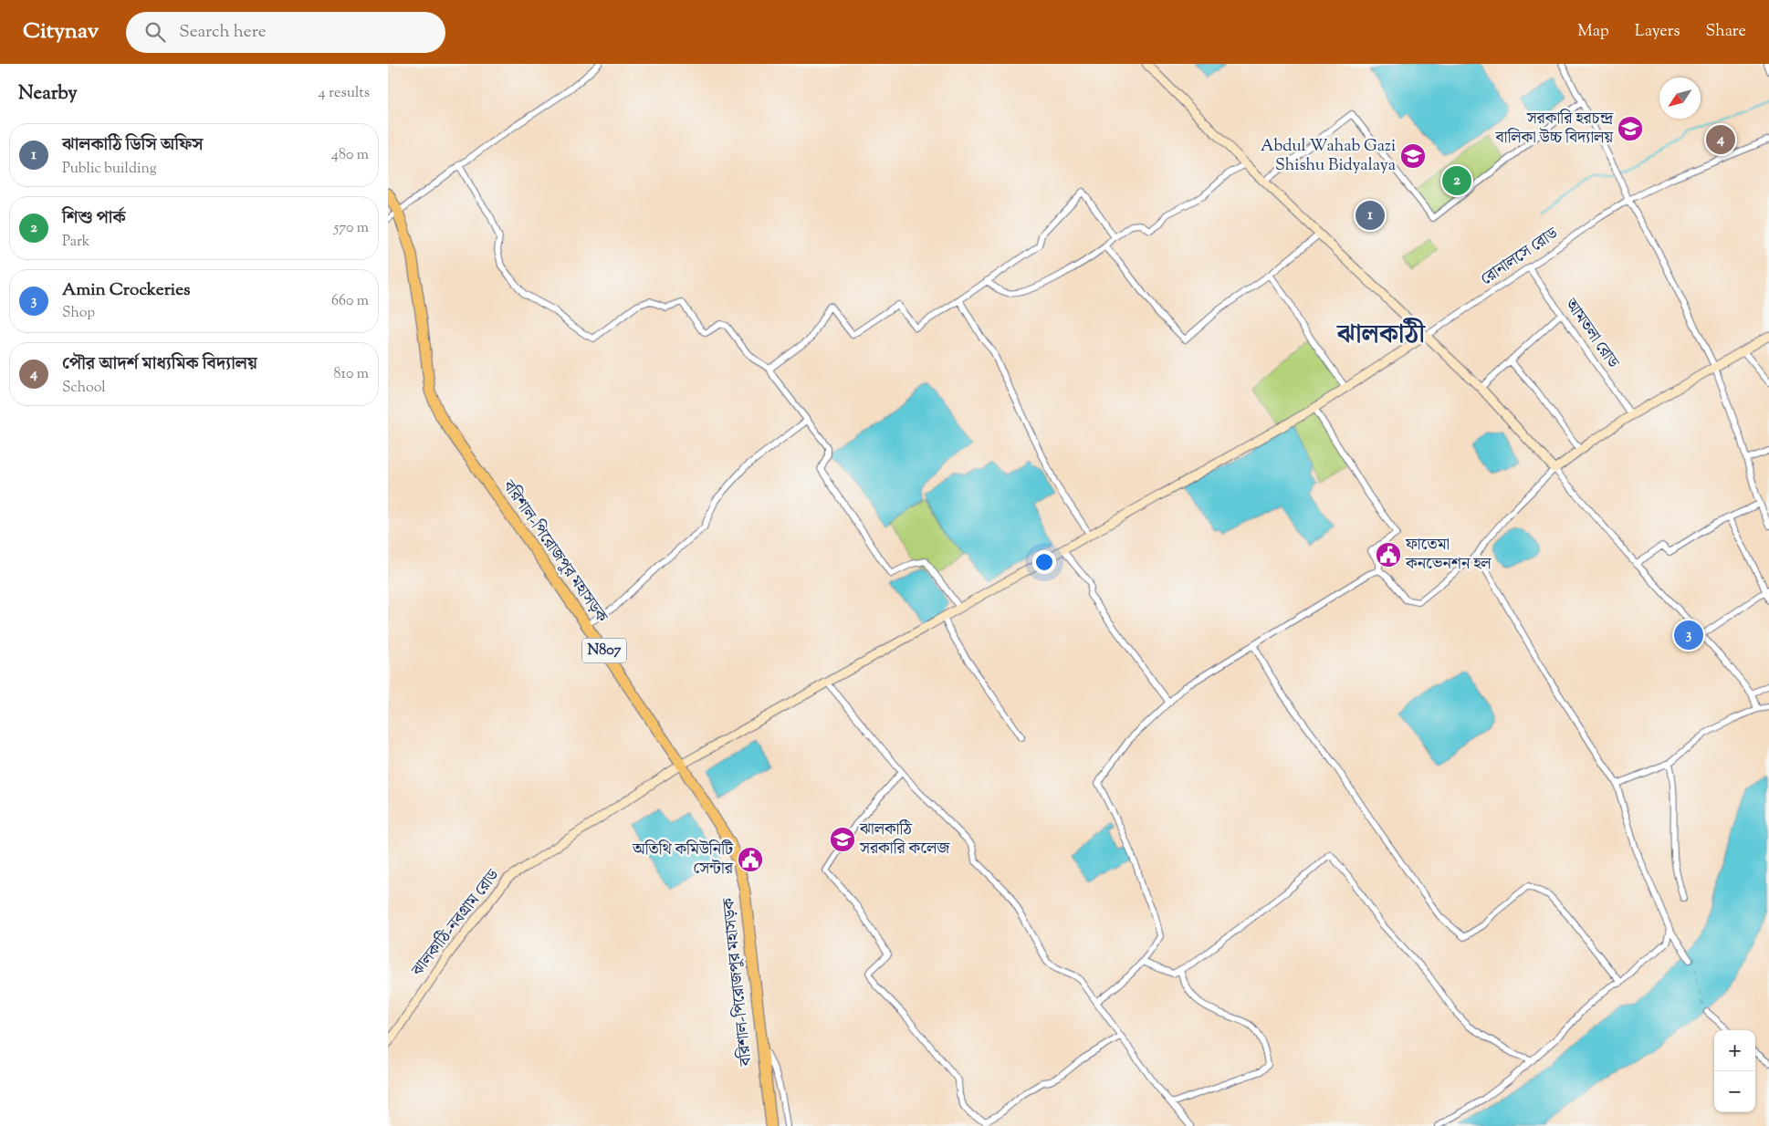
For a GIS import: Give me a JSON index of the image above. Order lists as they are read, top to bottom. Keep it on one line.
{"streets":{"highway":["বরিশাল-পিরোজপুর মহাসড়ক","N807"],"main road":["ঝালকাঠি-নবগ্রাম রোড"],"street":["রোনালসে রোড","আমতলা রোড"]},"crossings":[["রোনালসে রোড","আমতলা রোড"],["রোনালসে রোড","ঝালকাঠি-নবগ্রাম রোড"],["বরিশাল-পিরোজপুর মহাসড়ক","ঝালকাঠি-নবগ্রাম রোড"]],"districts":["ঝালকাঠী"],"places":{"school or university":["সরকারি হরচন্দ্র বালিকা উচ্চ বিদ্যালয়","Abdul Wahab Gazi Shishu Bidyalaya","ঝালকাঠি সরকারি কলেজ"],"public building":["ফাতেমা কনভেনশন হল","অতিথি কমিউনিটি সেন্টার"]},"north":"bottom left","page":{"header":"Citynav","search":"Search here","nav":["Map","Layers","Share"],"heading":["Nearby","4 results"],"list":[{"mark":"1","name":"ঝালকাঠি ডিসি অফিস","note":"Public building","value":"480 m"},{"mark":"2","name":"শিশু পার্ক","note":"Park","value":"570 m"},{"mark":"3","name":"Amin Crockeries","note":"Shop","value":"660 m"},{"mark":"4","name":"পৌর আদর্শ মাধ্যমিক বিদ্যালয়","note":"School","value":"810 m"}],"pins":["4","2","1","3"],"map_buttons":["+","−"]}}
